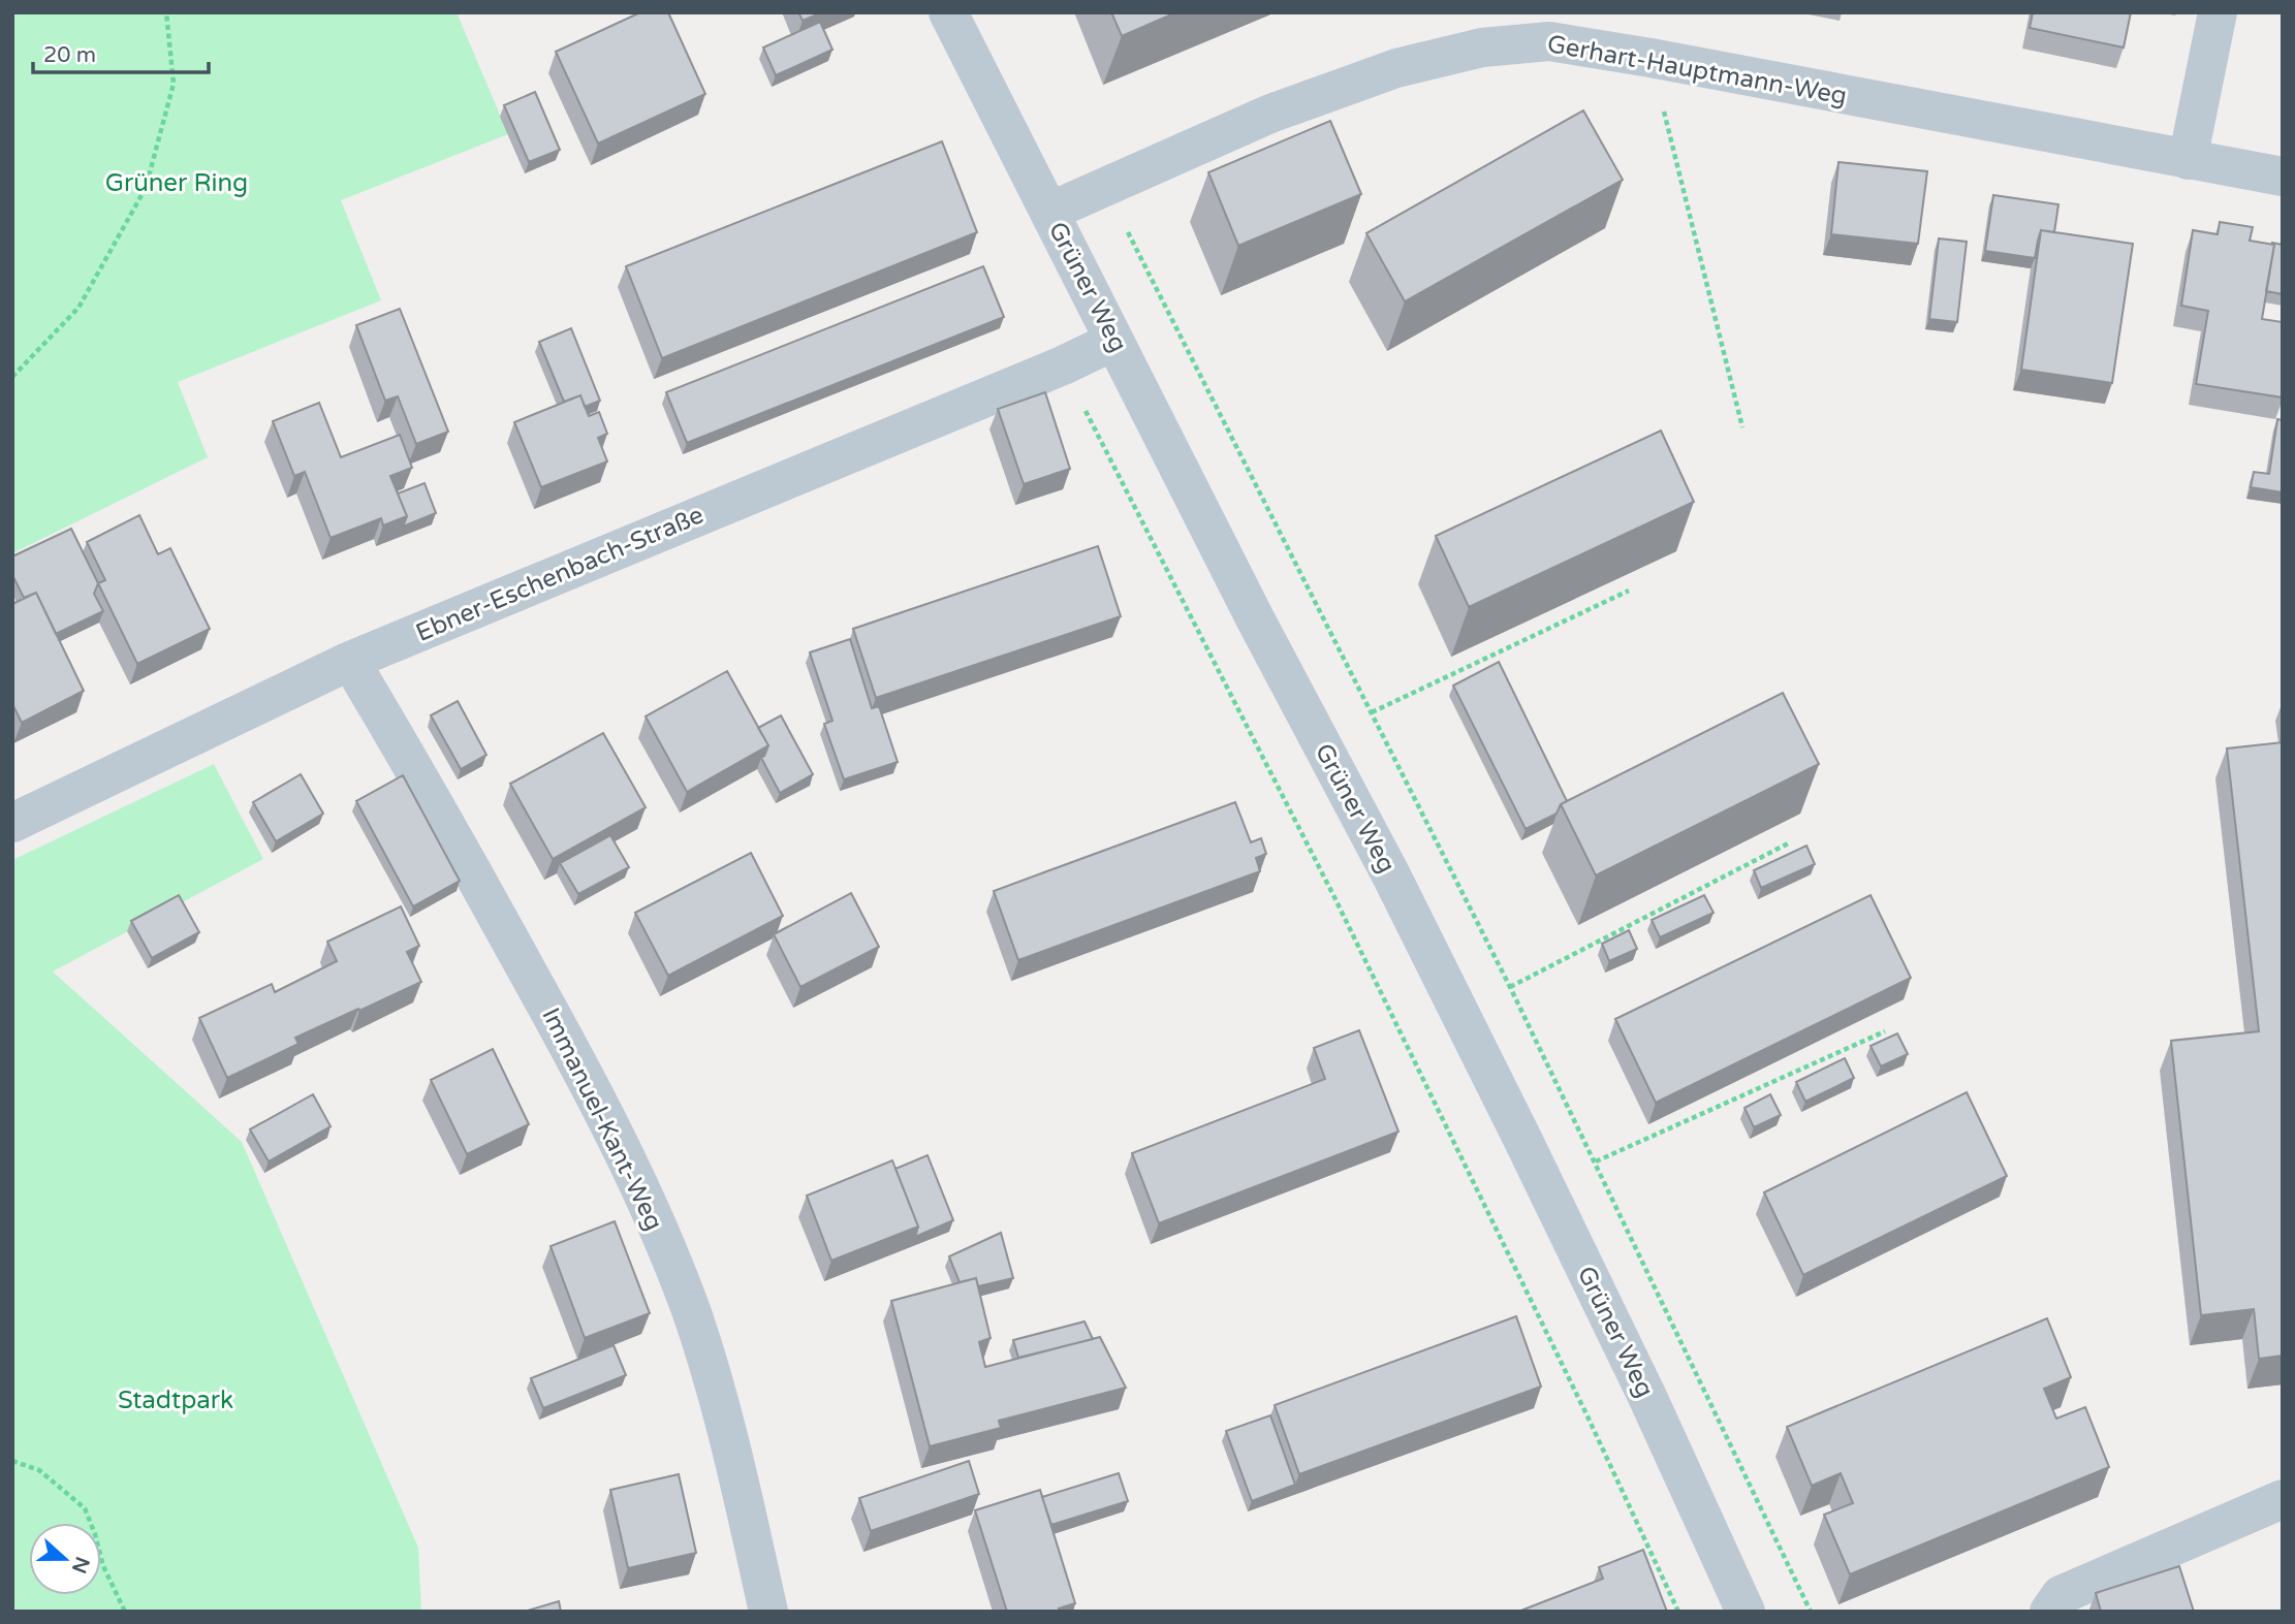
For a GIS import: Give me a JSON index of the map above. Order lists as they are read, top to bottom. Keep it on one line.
{"streets":{"street":["Gerhart-Hauptmann-Weg","Grüner Weg","Ebner-Eschenbach-Straße","Immanuel-Kant-Weg"]},"crossings":[["Gerhart-Hauptmann-Weg","Grüner Weg"],["Grüner Weg","Ebner-Eschenbach-Straße"],["Ebner-Eschenbach-Straße","Immanuel-Kant-Weg"]],"parks":["Grüner Ring","Stadtpark"],"scale_bar":"20 m","north":"right"}
